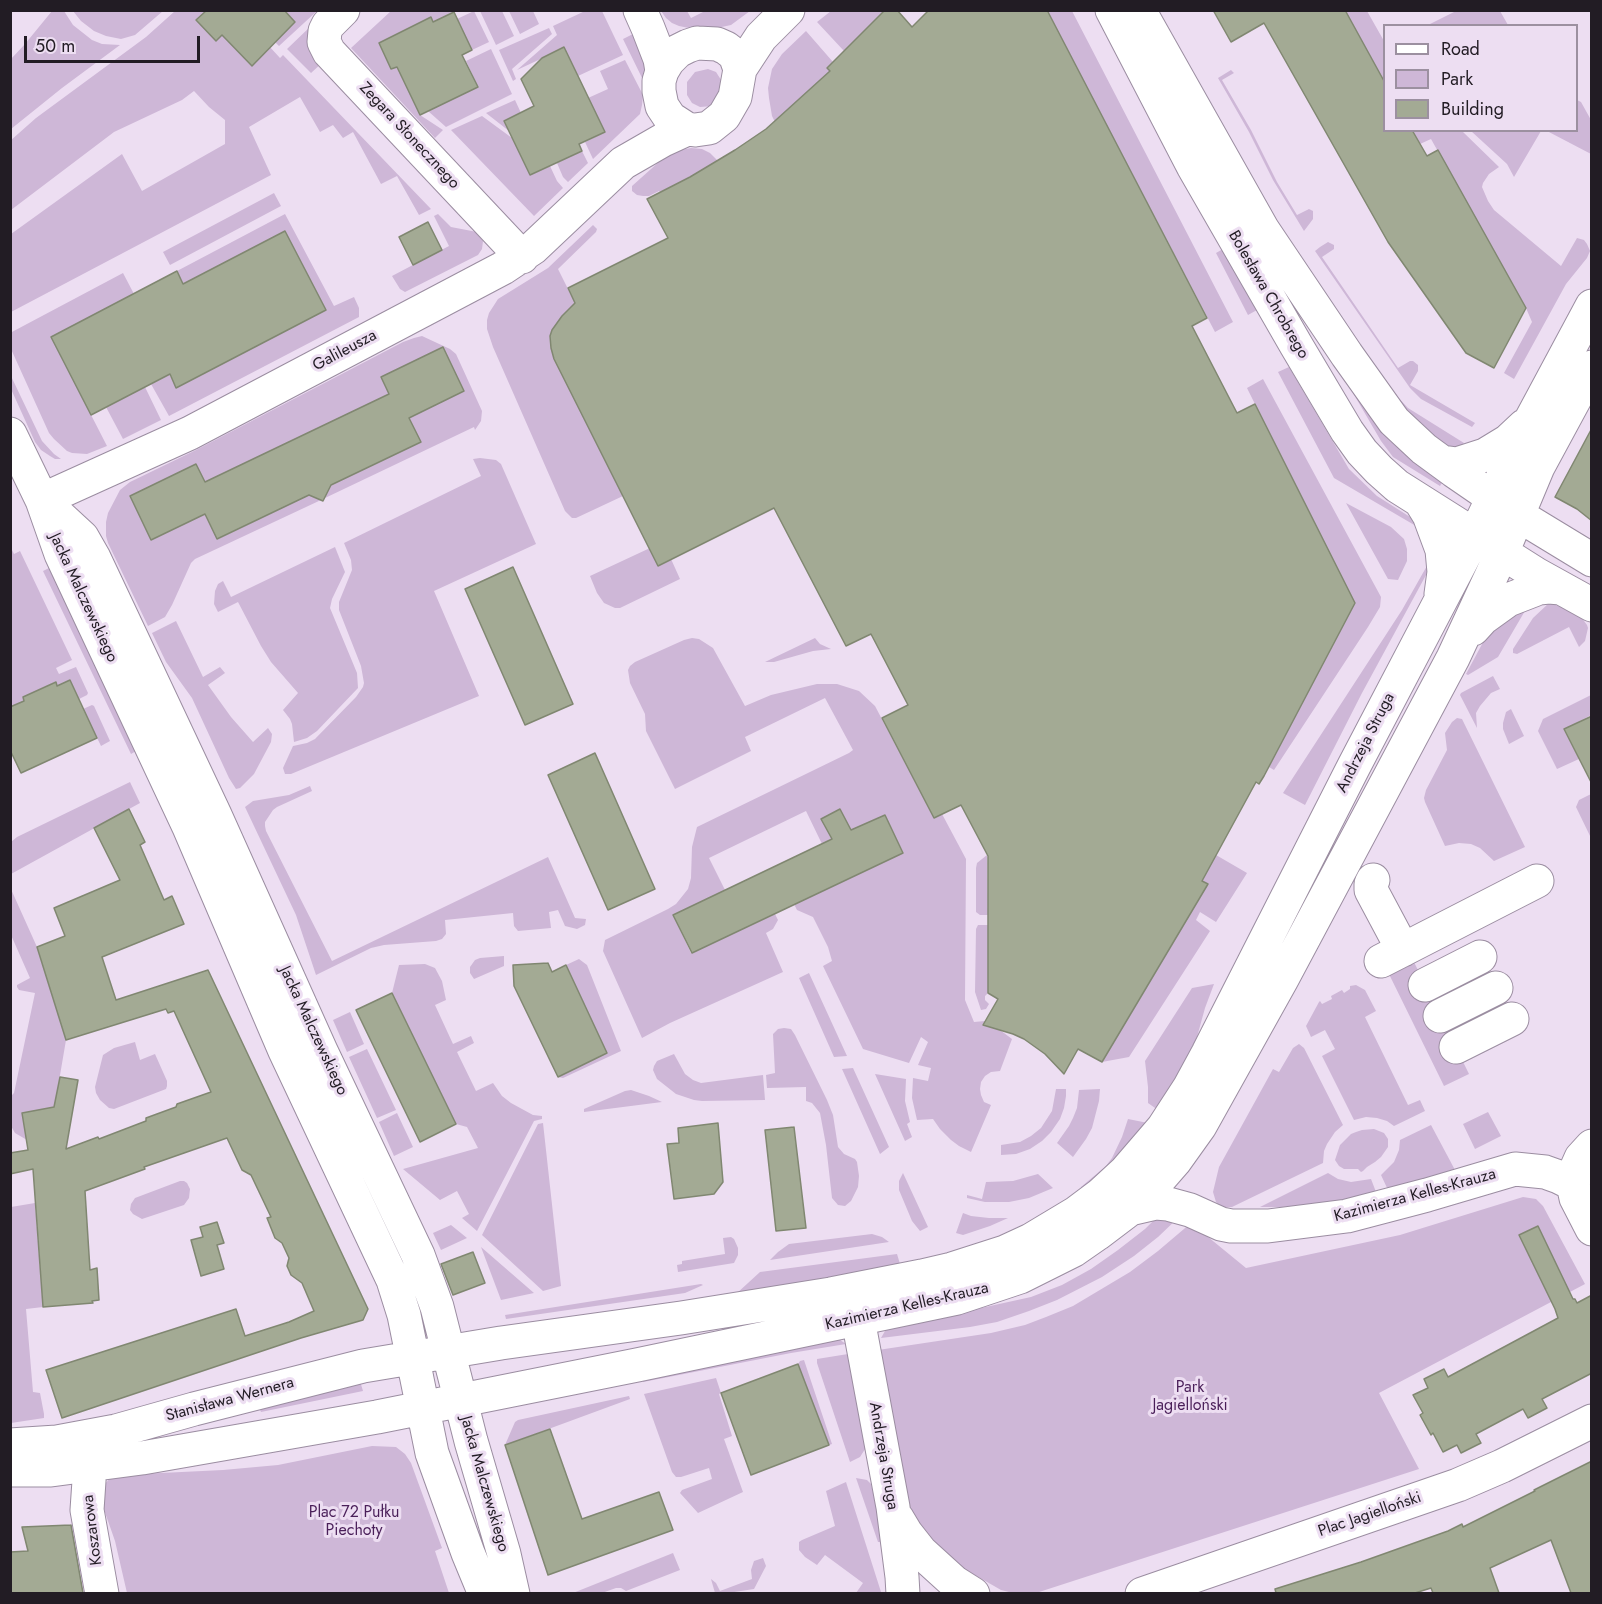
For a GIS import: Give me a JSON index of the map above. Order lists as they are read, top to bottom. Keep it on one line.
{"streets":{"street":["Zegara Słonecznego","Bolesława Chrobrego","Galileusza","Jacka Malczewskiego","Andrzeja Struga","Kazimierza Kelles-Krauza","Stanisława Wernera","Plac Jagielloński","Koszarowa"]},"crossings":[["Zegara Słonecznego","Galileusza"],["Bolesława Chrobrego","Andrzeja Struga"],["Galileusza","Jacka Malczewskiego"],["Jacka Malczewskiego","Kazimierza Kelles-Krauza"],["Jacka Malczewskiego","Stanisława Wernera"],["Andrzeja Struga","Kazimierza Kelles-Krauza"],["Kazimierza Kelles-Krauza","Stanisława Wernera"]],"parks":["Park Jagielloński","Plac 72 Pułku Piechoty"],"legend":["Road","Park","Building"],"scale_bar":"50 m"}
